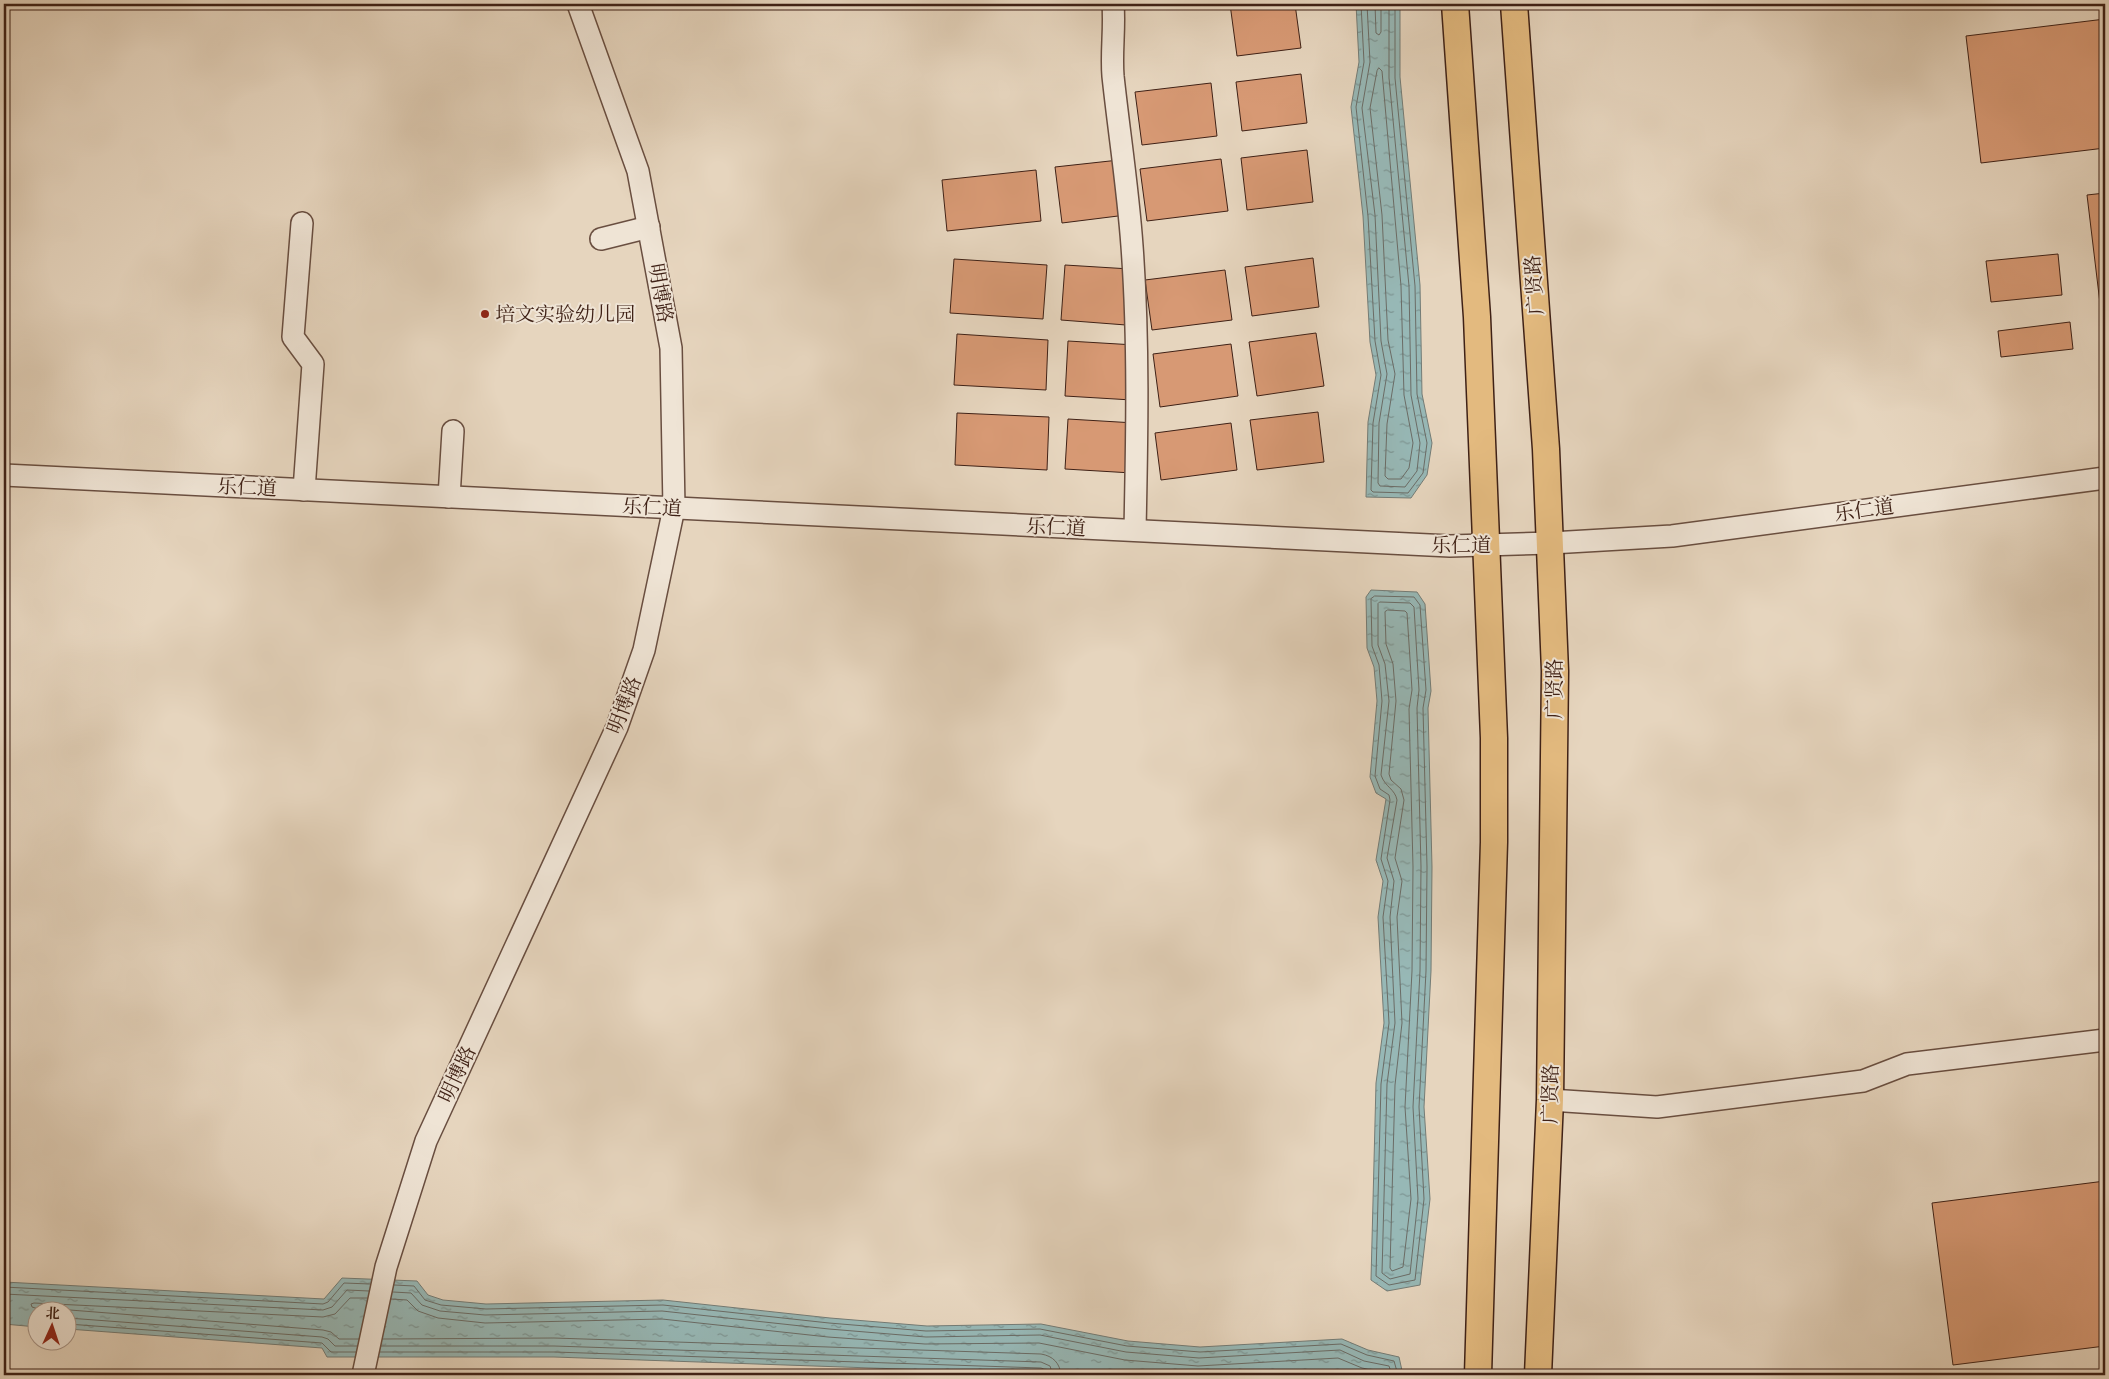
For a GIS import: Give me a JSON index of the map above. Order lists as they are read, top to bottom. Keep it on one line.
{"streets":{"main road":["广贤路"],"street":["明博路","乐仁道"]},"crossings":[["广贤路","乐仁道"],["明博路","乐仁道"]],"places":["培文实验幼儿园"],"north":"top"}
